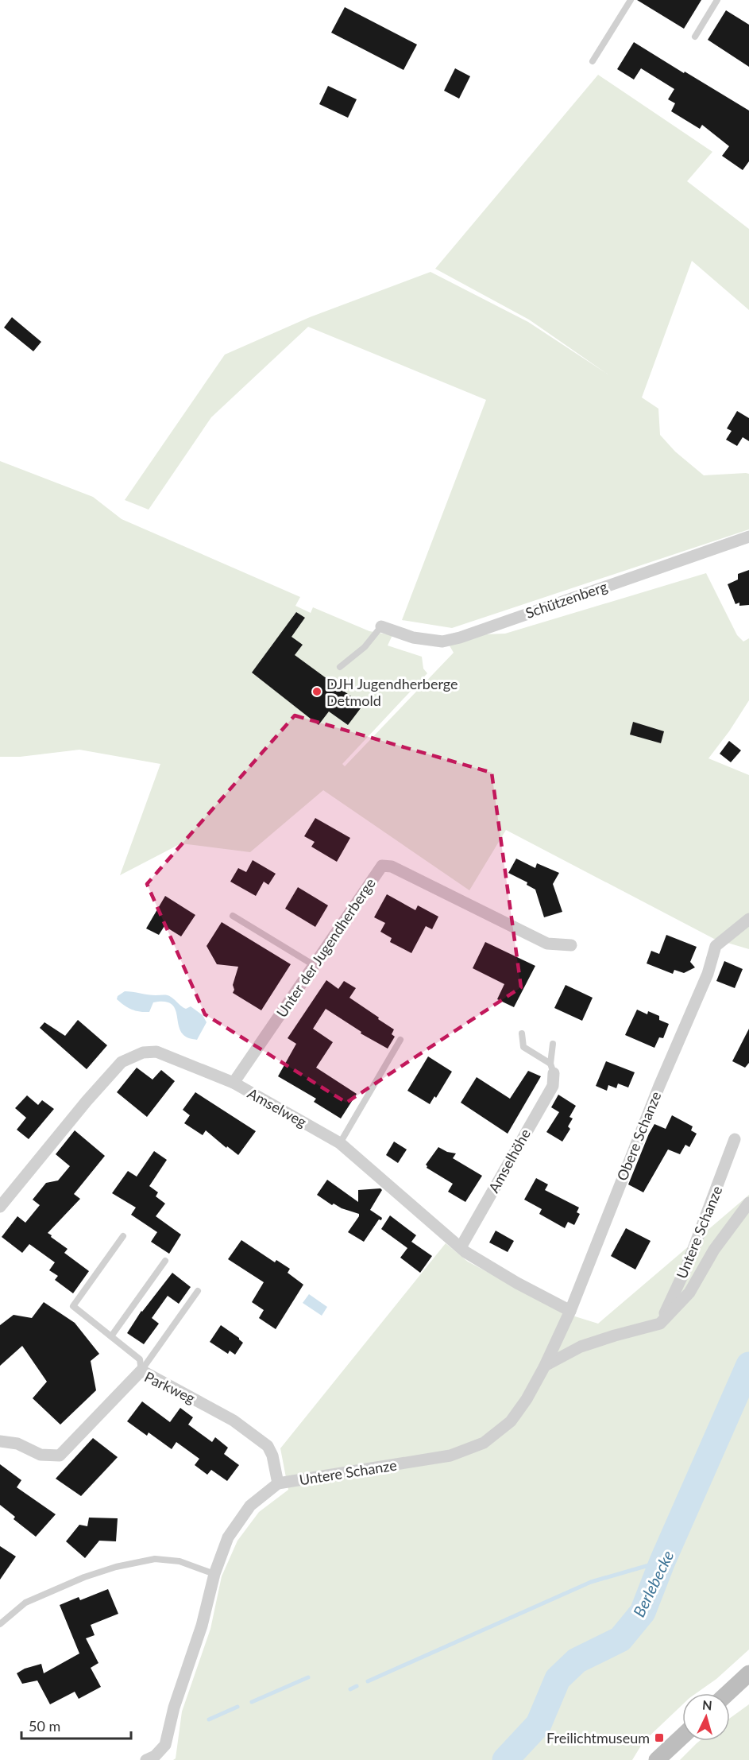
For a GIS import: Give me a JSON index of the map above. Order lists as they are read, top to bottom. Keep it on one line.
{"streets":{"street":["Schützenberg","Unter der Jugendherberge","Amselweg","Obere Schanze","Amselhöhe","Untere Schanze","Parkweg"]},"crossings":[["Unter der Jugendherberge","Amselweg"],["Amselweg","Obere Schanze"],["Amselweg","Amselhöhe"],["Obere Schanze","Untere Schanze"],["Untere Schanze","Parkweg"]],"water":["Berlebecke"],"places":{"other":["DJH Jugendherberge Detmold"],"transit":["Freilichtmuseum"]},"scale_bar":"50 m","north":"top"}
